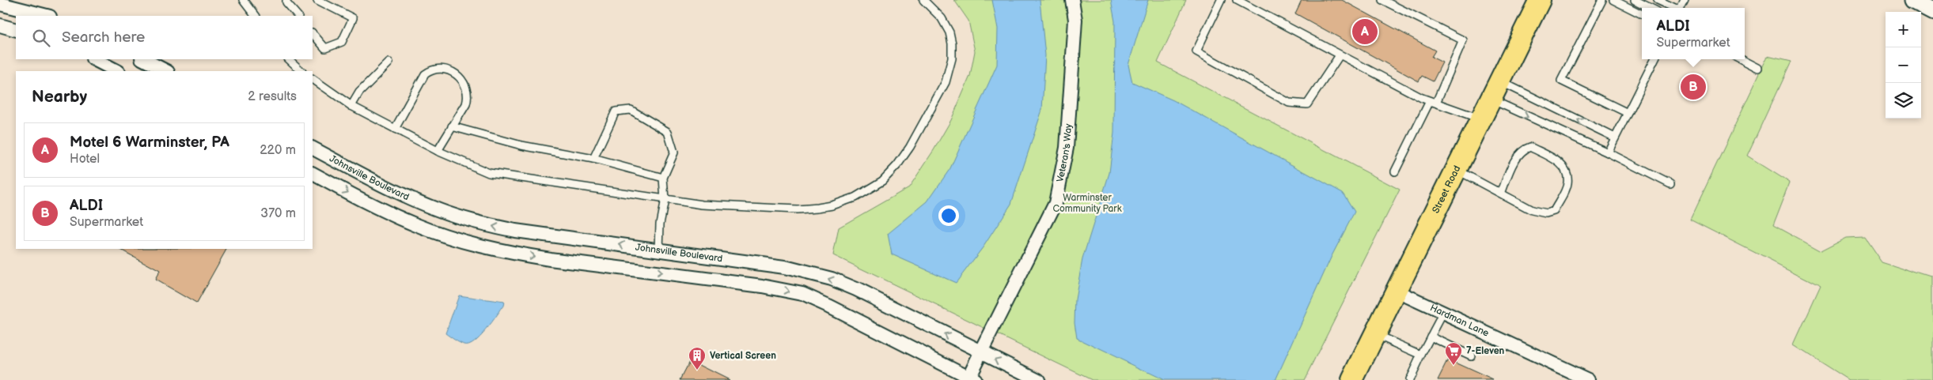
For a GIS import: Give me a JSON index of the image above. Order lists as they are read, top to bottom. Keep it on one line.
{"streets":{"main road":["Street Road"],"street":["Veteran's Way","Johnsville Boulevard","Hardman Lane"]},"crossings":[["Veteran's Way","Johnsville Boulevard"],["Street Road","Hardman Lane"]],"parks":["Warminster Community Park"],"places":{"supermarket":["7-Eleven"],"building":["Vertical Screen"]},"page":{"popup":["ALDI","Supermarket"],"map_buttons":["+","−"],"search":"Search here","pins":["A","B"],"heading":["Nearby","2 results"],"list":[{"mark":"A","name":"Motel 6 Warminster, PA","note":"Hotel","value":"220 m"},{"mark":"B","name":"ALDI","note":"Supermarket","value":"370 m"}]}}
